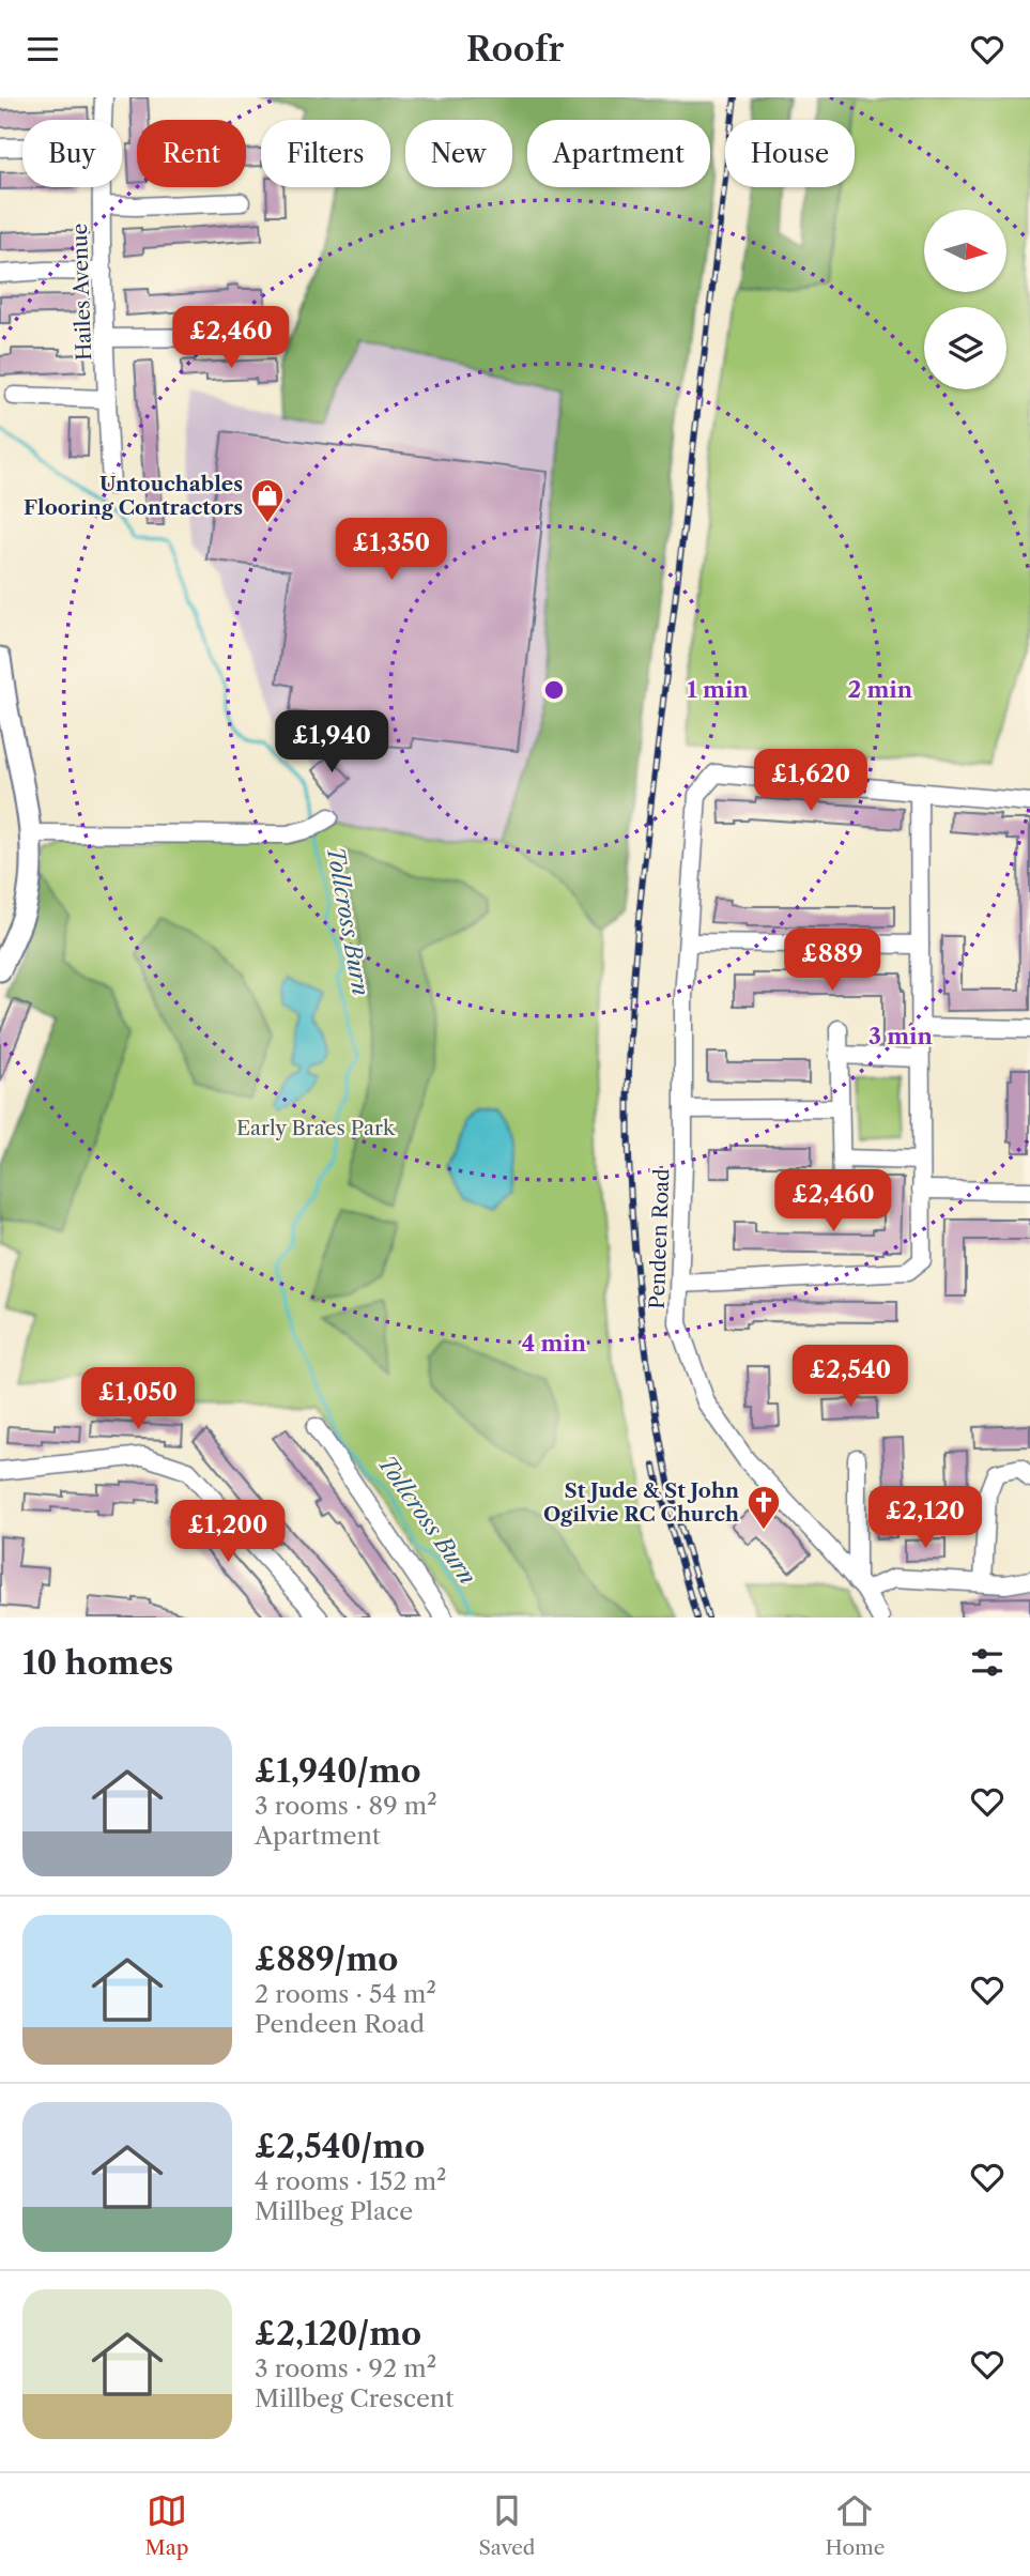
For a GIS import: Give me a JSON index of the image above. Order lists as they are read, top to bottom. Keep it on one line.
{"streets":{"street":["Hailes Avenue","Pendeen Road"]},"water":["Tollcross Burn"],"parks":["Early Braes Park"],"places":{"shop":["Untouchables Flooring Contractors"],"church":["St Jude & St John Ogilvie RC Church"]},"north":"right","page":{"header":"Roofr","chip":["Buy","Rent","Filters","New","Apartment","House"],"price":["£2,460","£1,350","£1,940","£1,620","£889","£2,460","£2,540","£1,050","£2,120","£1,200"],"heading":"10 homes","list":[{"name":"£1,940/mo","note":"3 rooms · 89 m² · Apartment"},{"name":"£889/mo","note":"2 rooms · 54 m² · Pendeen Road"},{"name":"£2,540/mo","note":"4 rooms · 152 m² · Millbeg Place"},{"name":"£2,120/mo","note":"3 rooms · 92 m² · Millbeg Crescent"}],"tabs":["Map","Saved","Home"]},"rings":["1 min","2 min","3 min","4 min"]}
